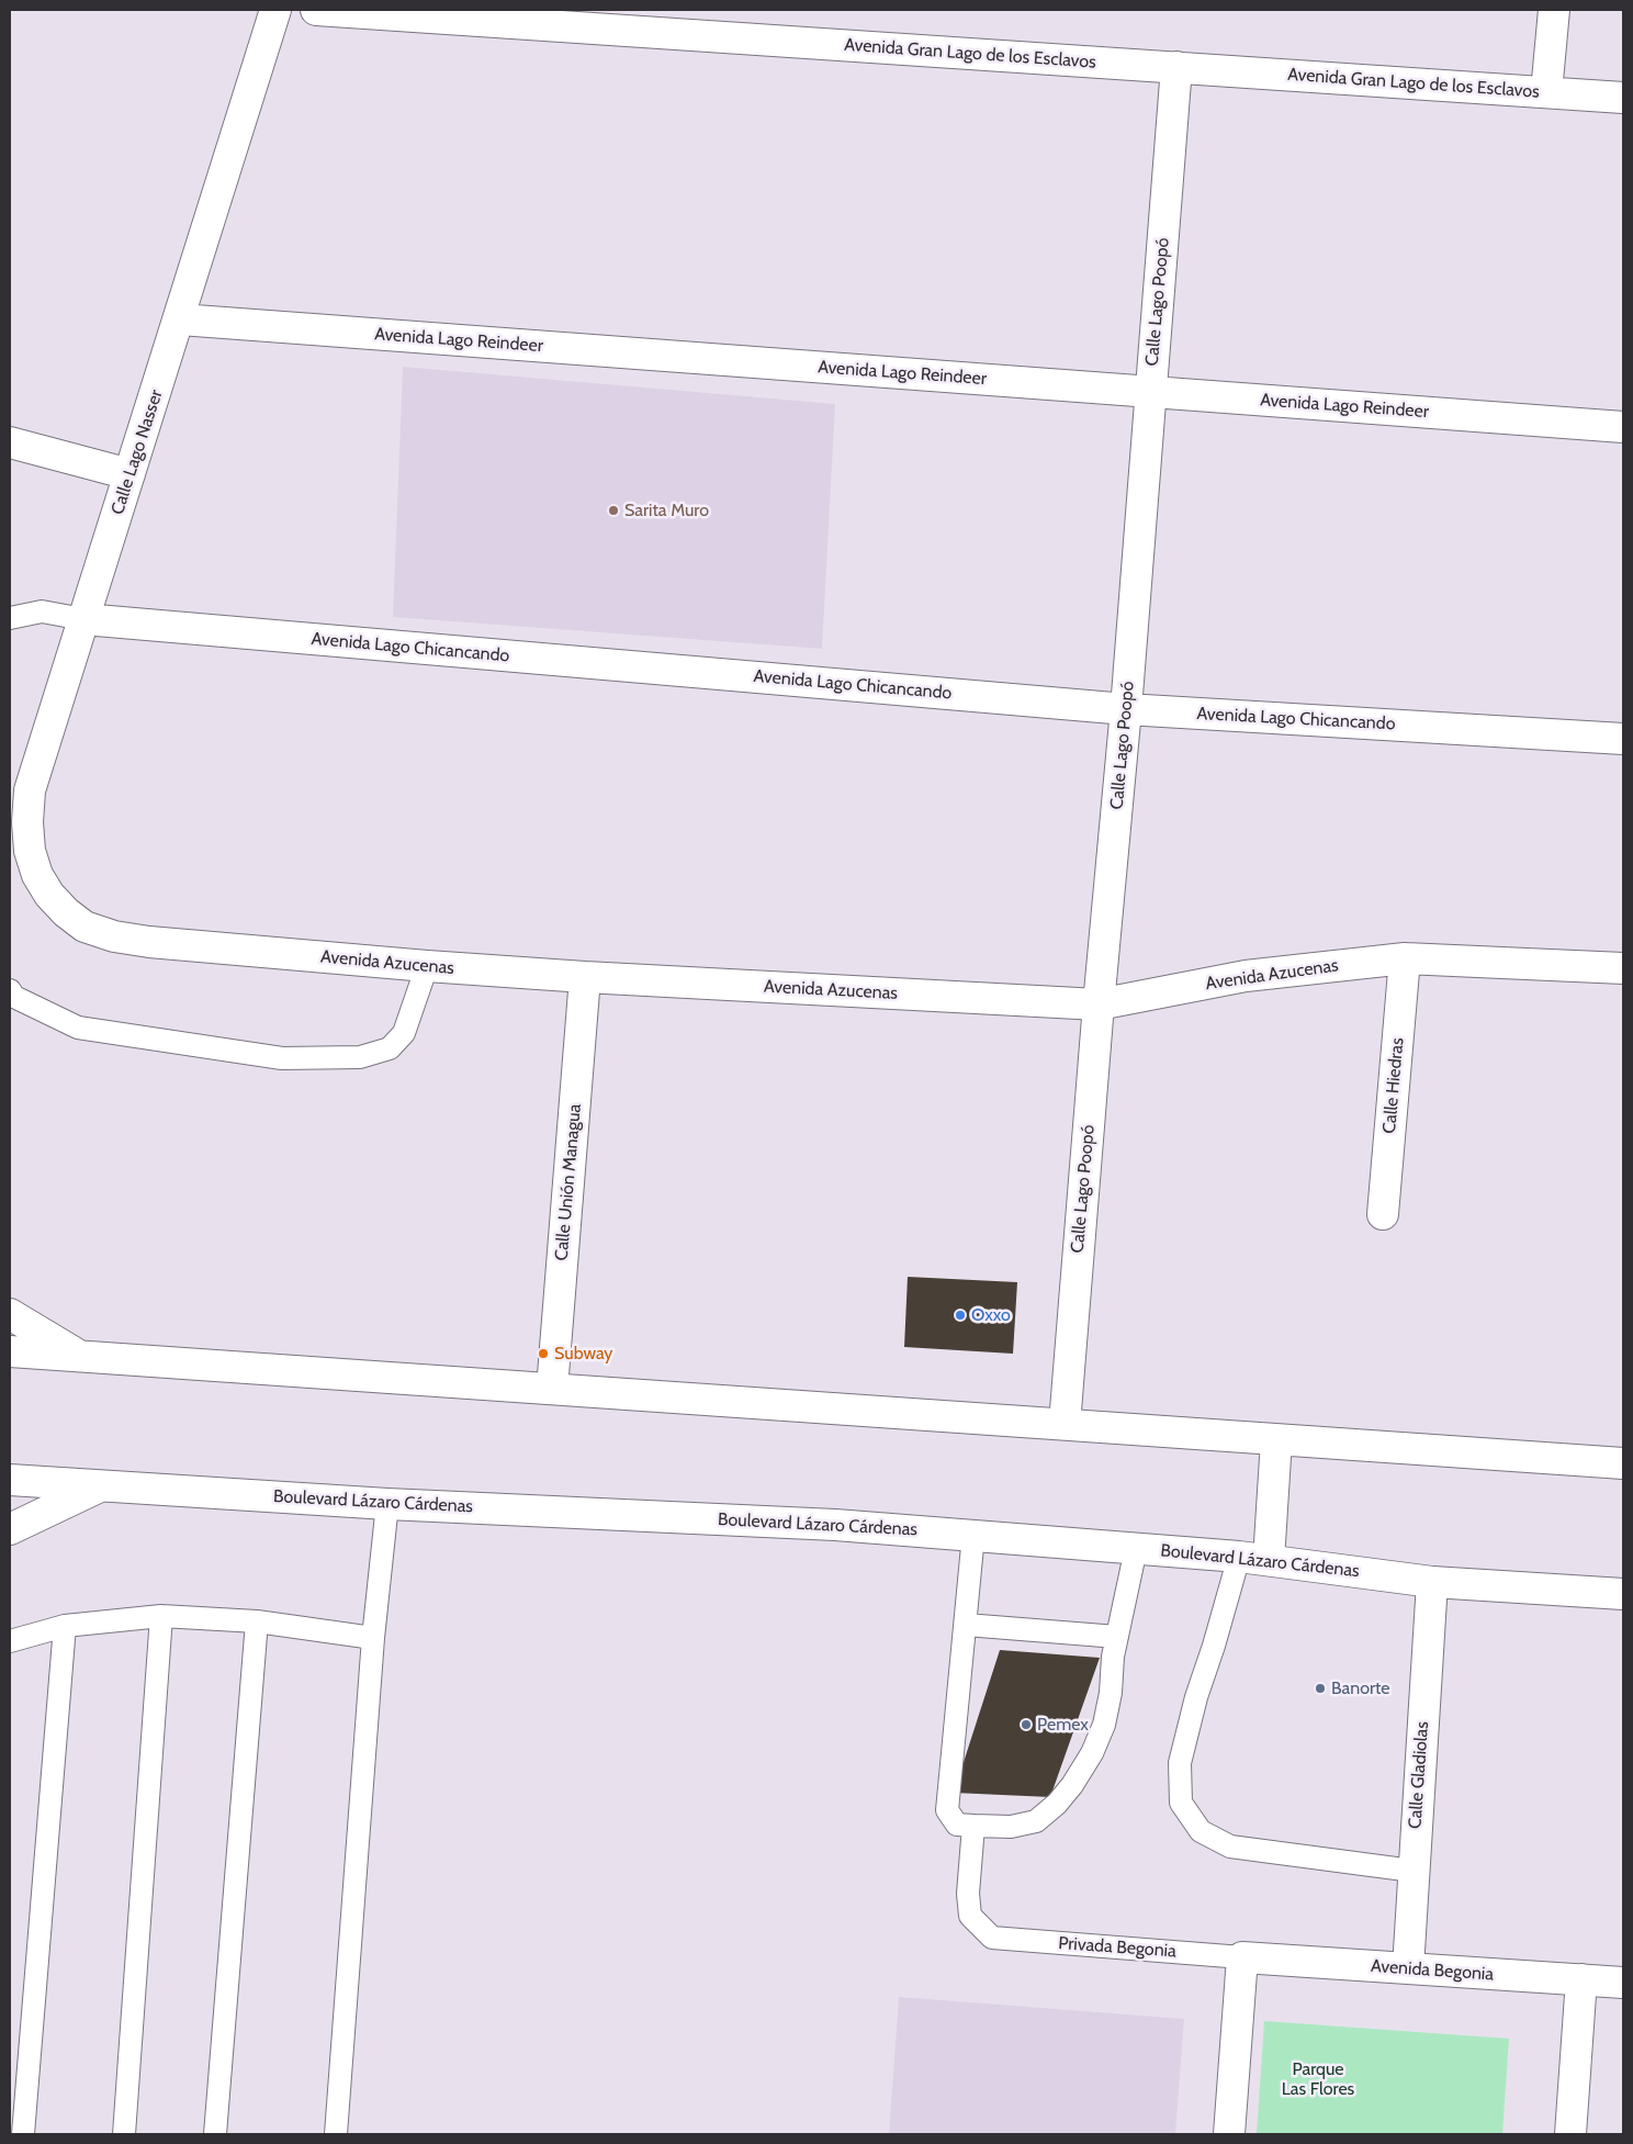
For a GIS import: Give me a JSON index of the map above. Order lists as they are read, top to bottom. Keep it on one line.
{"streets":{"main road":["Avenida Gran Lago de los Esclavos","Calle Lago Poopó","Avenida Lago Reindeer","Calle Lago Nasser","Avenida Lago Chicancando","Avenida Azucenas","Calle Hiedras","Calle Unión Managua","Boulevard Lázaro Cárdenas","Calle Gladiolas","Avenida Begonia"],"lane":["Privada Begonia"]},"crossings":[["Avenida Gran Lago de los Esclavos","Calle Lago Poopó"],["Calle Lago Poopó","Avenida Lago Reindeer"],["Calle Lago Poopó","Avenida Lago Chicancando"],["Calle Lago Poopó","Avenida Azucenas"],["Avenida Lago Reindeer","Calle Lago Nasser"],["Calle Lago Nasser","Avenida Lago Chicancando"],["Calle Lago Nasser","Avenida Azucenas"],["Avenida Azucenas","Calle Hiedras"],["Avenida Azucenas","Calle Unión Managua"],["Boulevard Lázaro Cárdenas","Calle Gladiolas"],["Calle Gladiolas","Avenida Begonia"],["Privada Begonia","Avenida Begonia"]],"parks":["Parque Las Flores"],"places":["Sarita Muro","Oxxo","Subway","Banorte","Pemex"]}
